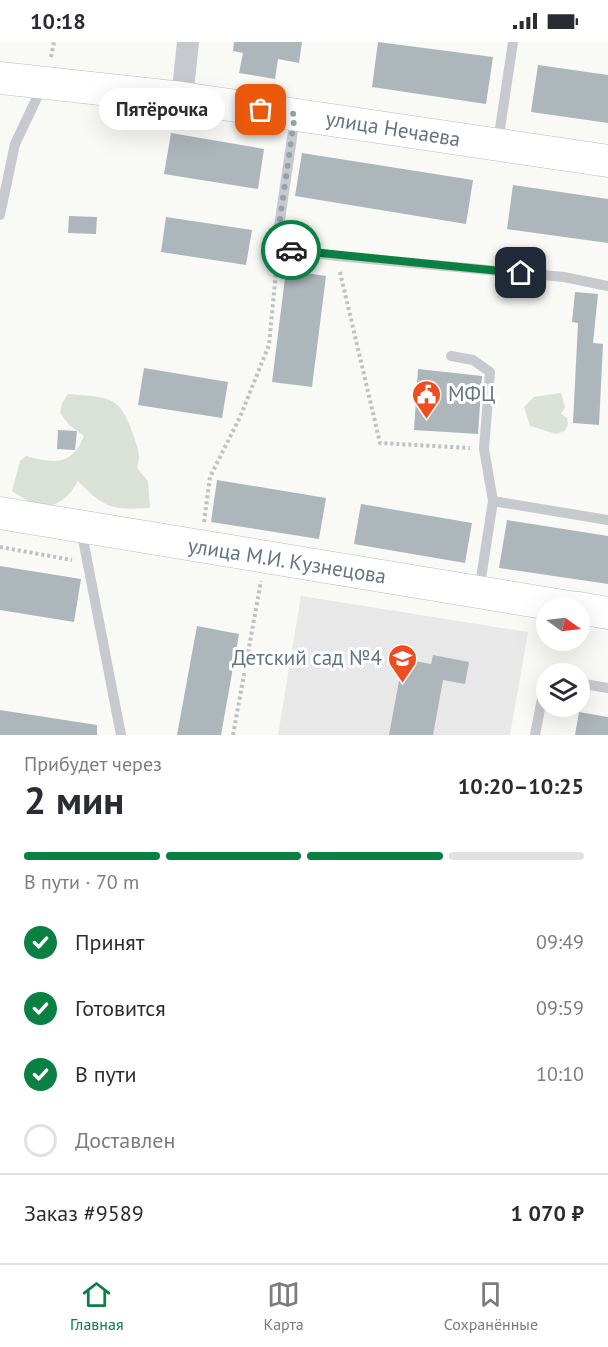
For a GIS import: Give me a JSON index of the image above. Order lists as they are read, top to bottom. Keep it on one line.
{"streets":{"street":["улица Нечаева","улица М.И. Кузнецова"]},"places":{"other":["Пятёрочка"],"public building":["МФЦ"],"school or university":["Детский сад №4"]},"north":"right","page":{"status":"10:18","bubble":"Пятёрочка","heading":["2 мин","Прибудет через","10:20–10:25"],"panel":["Заказ #9589","1 070 ₽"],"bar":"В пути · 70 m","list":[["Принят","09:49"],["Готовится","09:59"],["В пути","10:10"],"Доставлен"],"tabs":["Главная","Карта","Сохранённые"]}}
